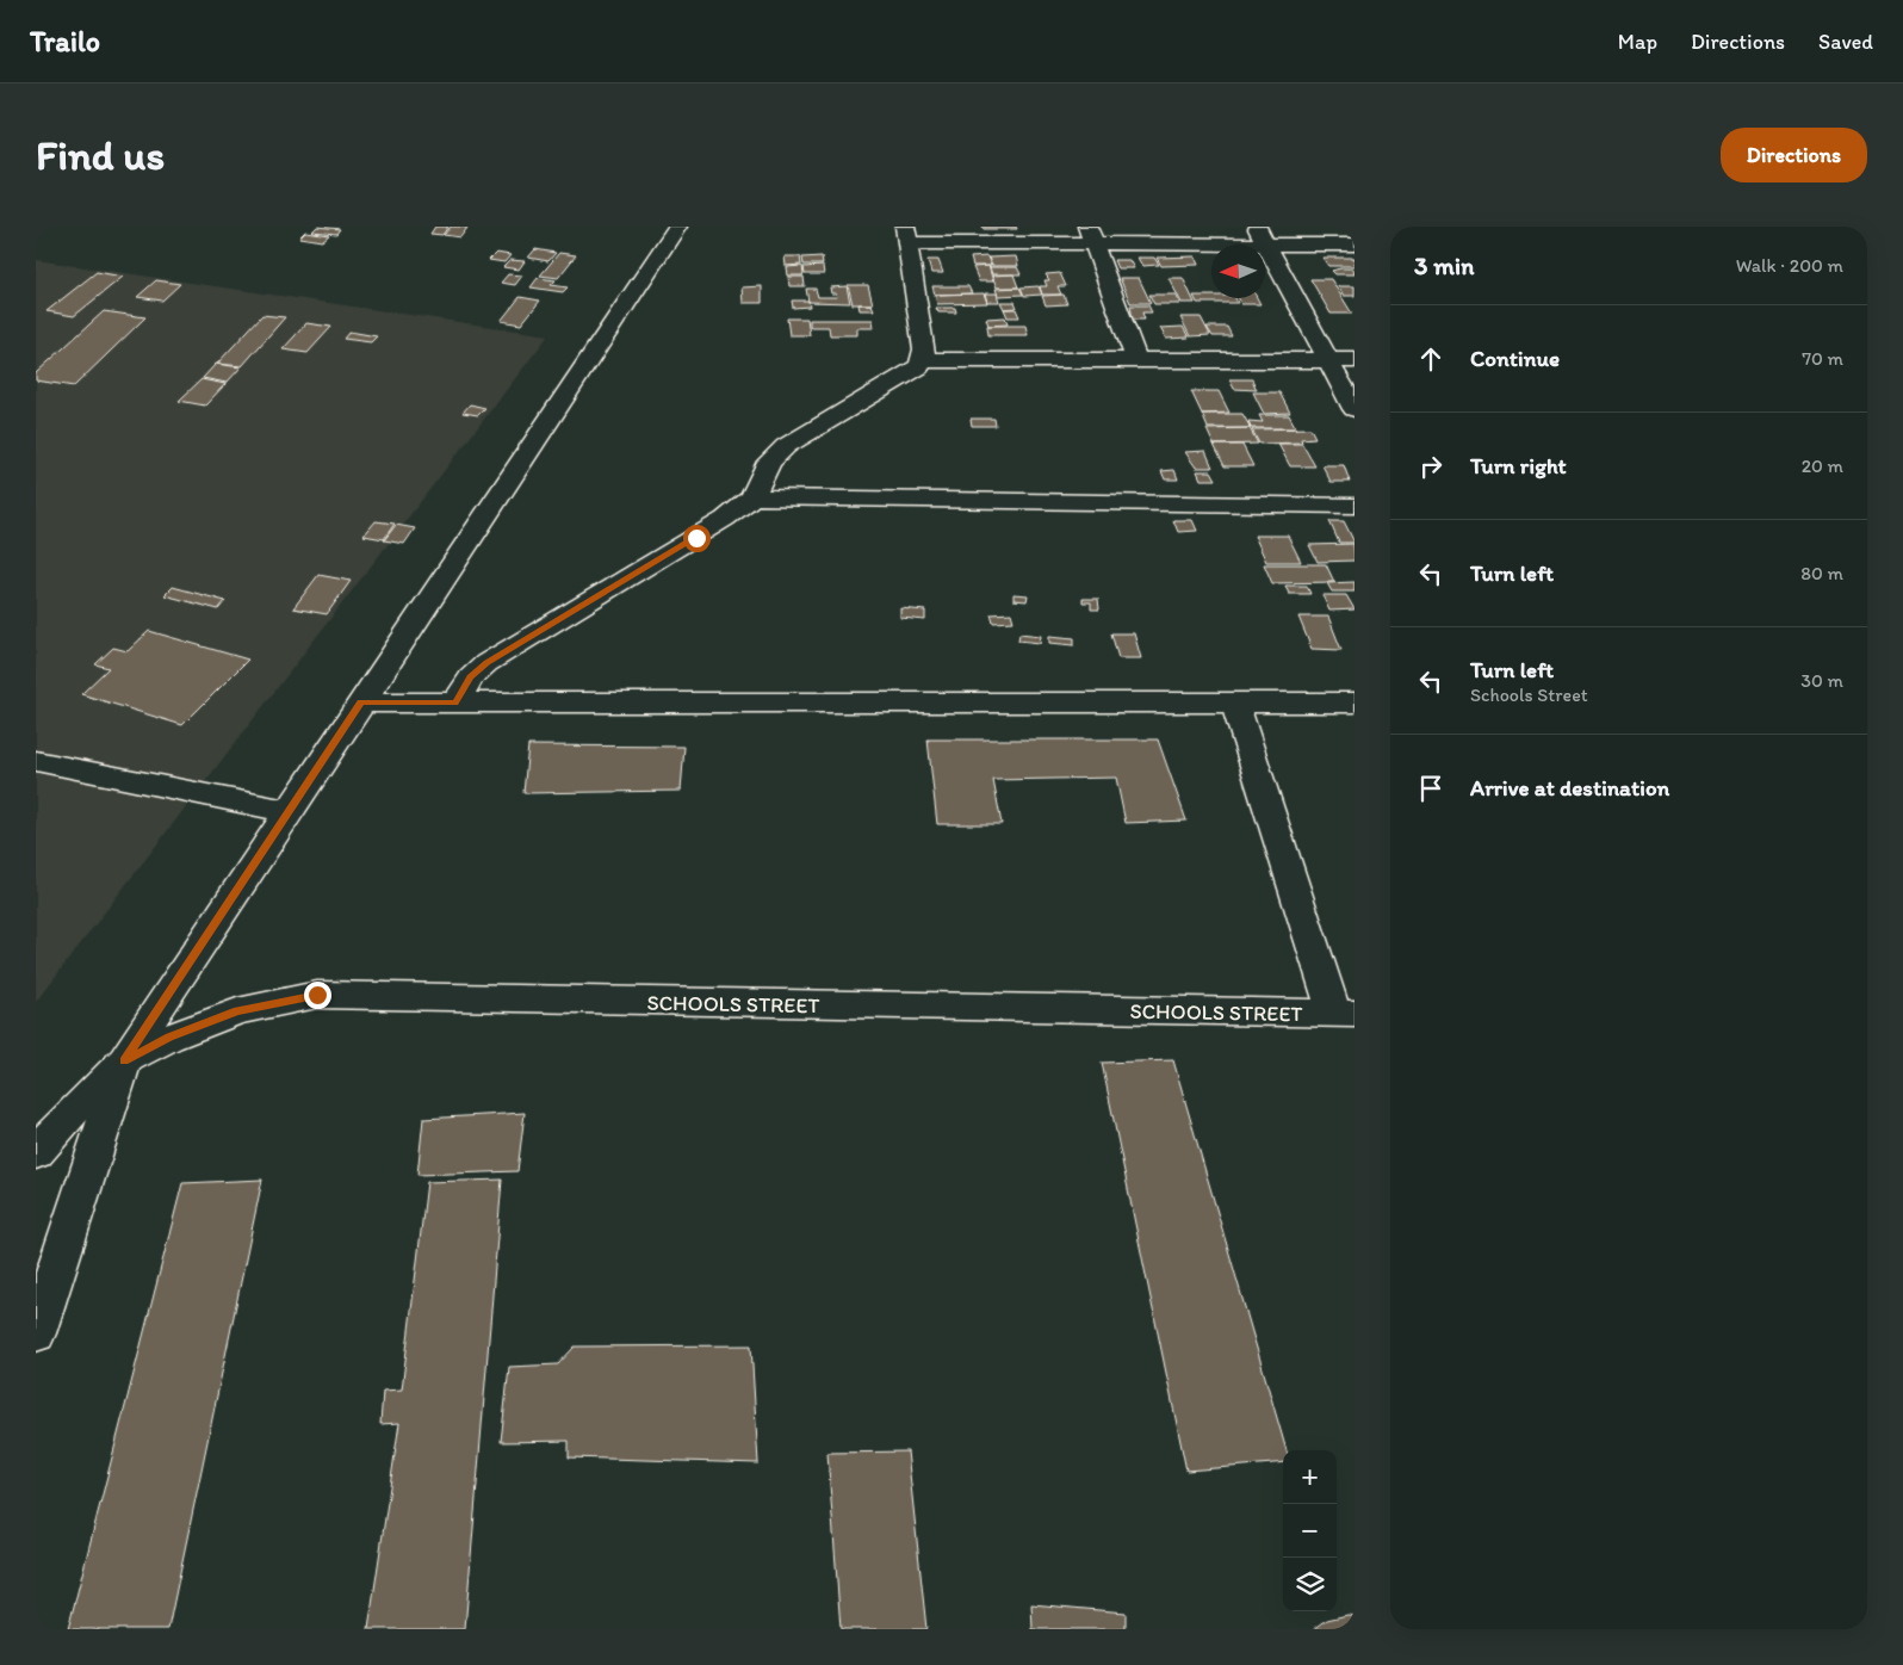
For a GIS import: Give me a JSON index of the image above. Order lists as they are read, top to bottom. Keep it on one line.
{"streets":{"street":["SCHOOLS STREET"]},"north":"left","page":{"header":"Trailo","nav":["Map","Directions","Saved"],"buttons":"Directions","title":"Find us","heading":["3 min","Walk · 200 m"],"list":[["Continue","70 m"],["Turn right","20 m"],["Turn left","80 m"],["Turn left","Schools Street","30 m"],"Arrive at destination"],"map_buttons":["+","−"]}}
